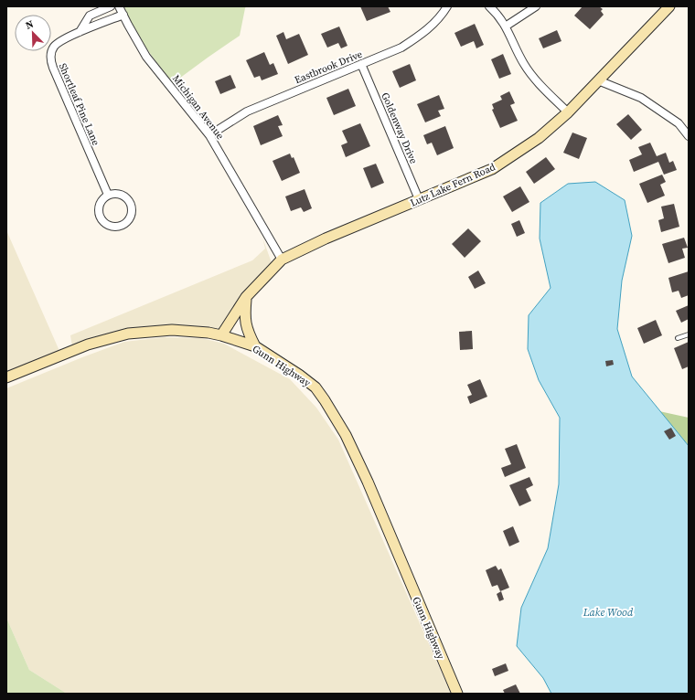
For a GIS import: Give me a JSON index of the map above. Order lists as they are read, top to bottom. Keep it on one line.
{"streets":{"main road":["Lutz Lake Fern Road","Gunn Highway"],"street":["Eastbrook Drive","Shortleaf Pine Lane","Michigan Avenue","Goldenway Drive"]},"crossings":[["Eastbrook Drive","Michigan Avenue"],["Eastbrook Drive","Goldenway Drive"],["Shortleaf Pine Lane","Michigan Avenue"],["Michigan Avenue","Lutz Lake Fern Road"],["Goldenway Drive","Lutz Lake Fern Road"],["Lutz Lake Fern Road","Gunn Highway"]],"water":["Lake Wood"],"north":"top left"}
